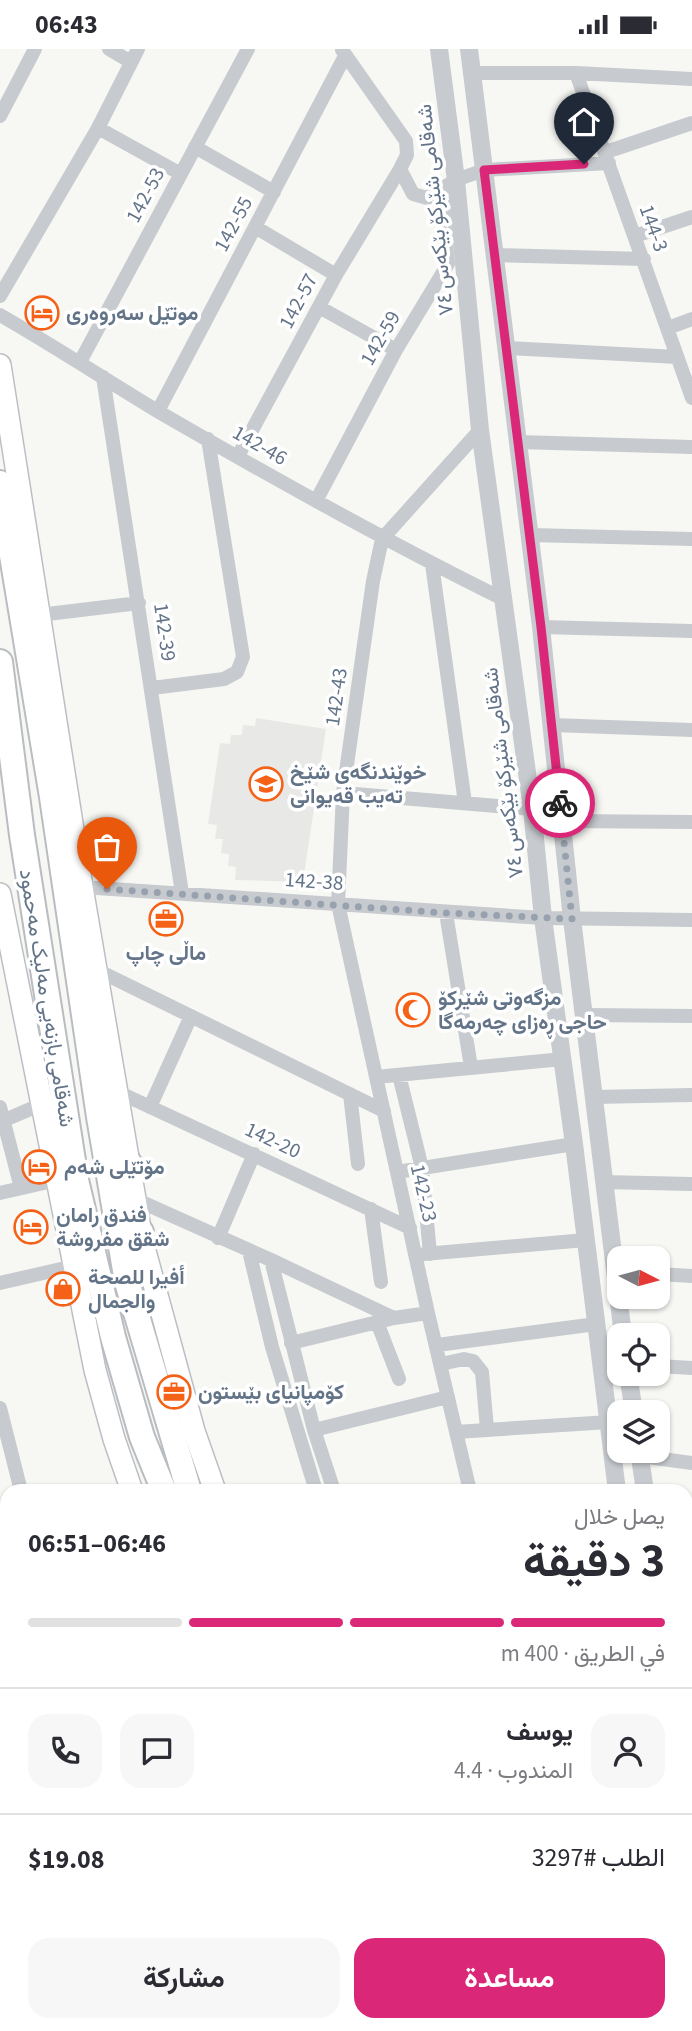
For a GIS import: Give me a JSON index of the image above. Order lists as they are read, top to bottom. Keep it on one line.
{"streets":{"highway":["شەقامی بازنەیی مەلیک مەحمود"],"street":["142-53","شەقامی شێرکۆ بێکەس ٧٤","142-55","144-3","142-57","142-59","142-46","142-39","142-43","142-38","142-20","142-23"]},"crossings":[["142-53","142-46"],["شەقامی شێرکۆ بێکەس ٧٤","142-59"],["شەقامی شێرکۆ بێکەس ٧٤","142-46"],["شەقامی شێرکۆ بێکەس ٧٤","142-38"],["142-55","142-46"],["142-57","142-46"],["142-59","142-46"],["142-46","142-39"],["142-46","142-43"],["142-39","142-38"],["142-43","142-38"],["142-43","142-23"],["142-38","142-23"],["142-20","142-23"]],"places":{"hotel":["موتێل سەروەری","مۆتێلی شەم","فندق رامان شقق مفروشة"],"school or university":["خوێندنگەی شێخ تەیب قەیوانی"],"office":["ماڵی چاپ","کۆمپانیای بێستون"],"mosque":["مزگەوتی شێرکۆ حاجی ڕەزای چەرمەگا"],"shop":["أفيرا للصحة والجمال"]},"north":"right","page":{"status":"06:43","heading":["3 دقيقة","يصل خلال","06:46–06:51"],"panel":["يوسف","المندوب · 4.4","الطلب #3297","$19.08"],"bar":"في الطريق · 400 m","buttons":["مساعدة","مشاركة"]}}
